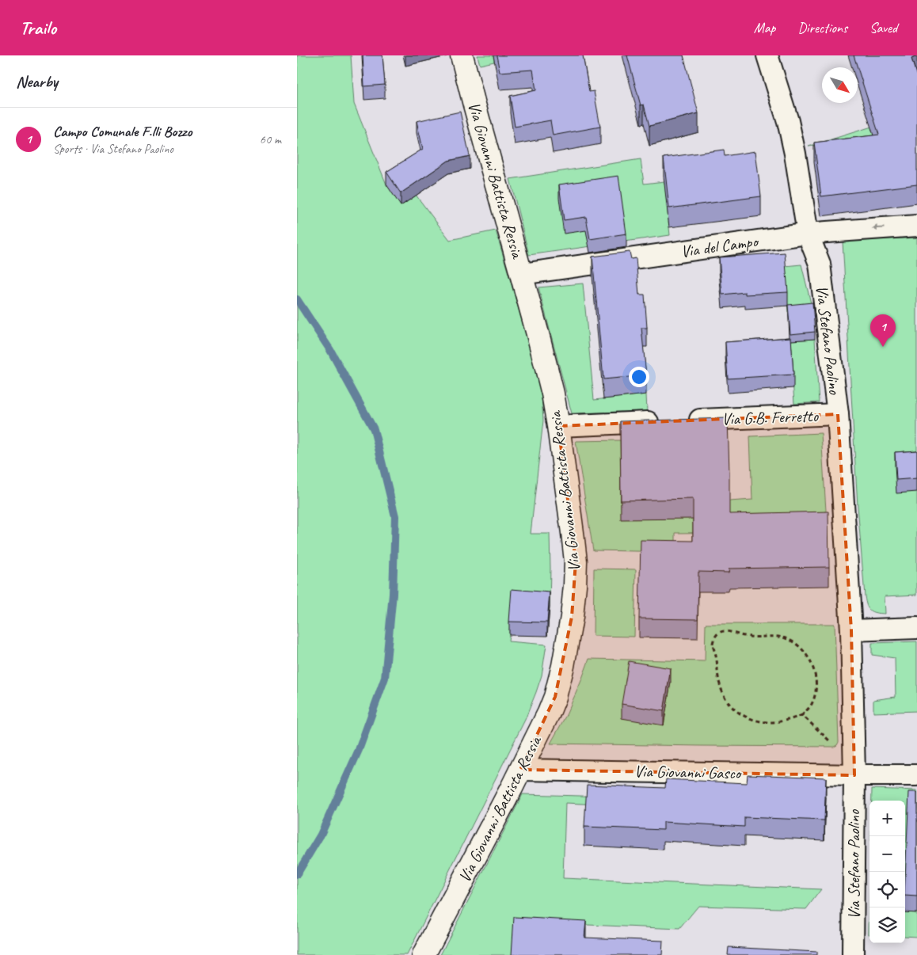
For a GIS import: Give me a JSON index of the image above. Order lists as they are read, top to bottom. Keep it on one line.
{"streets":{"street":["Via Giovanni Battista Ressia","Via del Campo","Via Stefano Paolino","Via G.B. Ferretto","Via Giovanni Gasco"]},"crossings":[["Via Giovanni Battista Ressia","Via del Campo"],["Via Giovanni Battista Ressia","Via G.B. Ferretto"],["Via Giovanni Battista Ressia","Via Giovanni Gasco"],["Via del Campo","Via Stefano Paolino"],["Via Stefano Paolino","Via G.B. Ferretto"],["Via Stefano Paolino","Via Giovanni Gasco"]],"north":"bottom right","page":{"header":"Trailo","nav":["Map","Directions","Saved"],"heading":"Nearby","list":[{"mark":"1","name":"Campo Comunale F.lli Bozzo","note":"Sports · Via Stefano Paolino","value":"60 m"}],"pins":"1","map_buttons":["+","−"]}}
